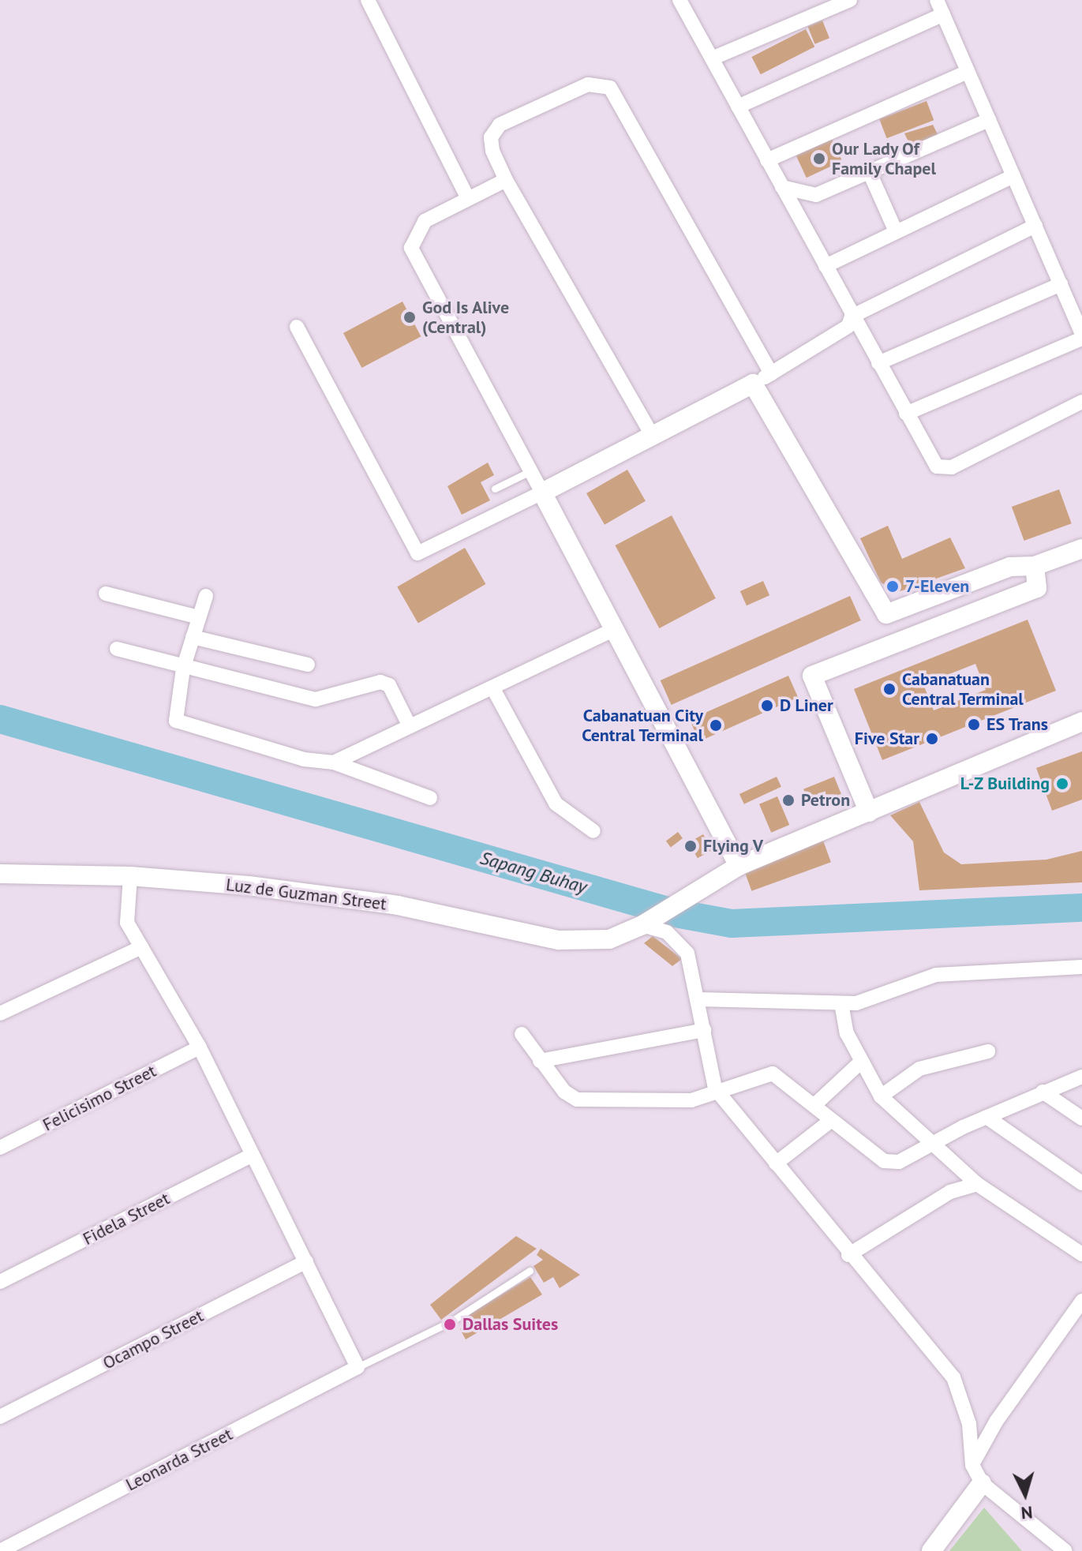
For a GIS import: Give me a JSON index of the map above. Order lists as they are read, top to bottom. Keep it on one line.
{"streets":{"street":["Luz de Guzman Street","Felicisimo Street","Fidela Street","Ocampo Street","Leonarda Street"]},"water":["Sapang Buhay"],"places":["Our Lady Of Family Chapel","God Is Alive (Central)","7-Eleven","Cabanatuan Central Terminal","D Liner","ES Trans","Cabanatuan City Central Terminal","Five Star","L-Z Building","Petron","Flying V","Dallas Suites"],"north":"bottom"}
